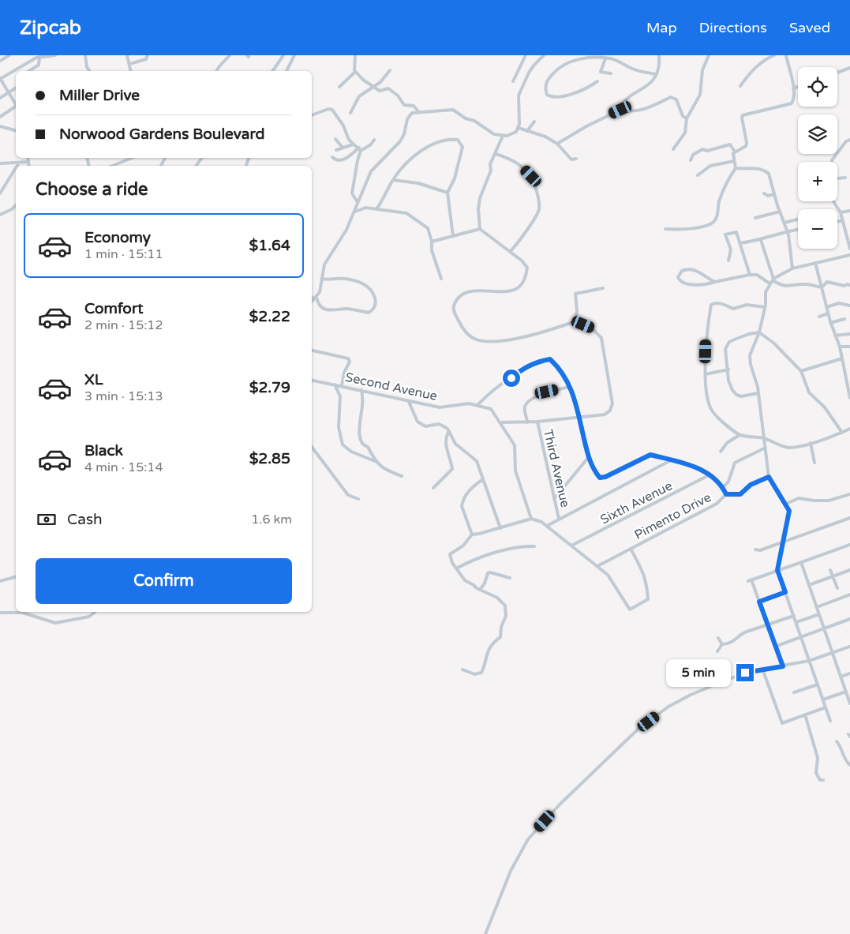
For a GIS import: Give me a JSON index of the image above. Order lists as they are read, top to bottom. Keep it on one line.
{"streets":{"street":["Second Avenue","Third Avenue","Sixth Avenue","Pimento Drive"]},"crossings":[["Second Avenue","Pimento Drive"],["Sixth Avenue","Pimento Drive"]],"page":{"header":"Zipcab","nav":["Map","Directions","Saved"],"map_buttons":["+","−"],"banner":["Miller Drive","Norwood Gardens Boulevard"],"heading":"Choose a ride","list":[{"name":"Economy","note":"1 min · 15:11","value":"$1.64"},{"name":"Comfort","note":"2 min · 15:12","value":"$2.22"},{"name":"XL","note":"3 min · 15:13","value":"$2.79"},{"name":"Black","note":"4 min · 15:14","value":"$2.85"}],"pay":["Cash","1.6 km"],"buttons":"Confirm","bubble":"5 min"}}
